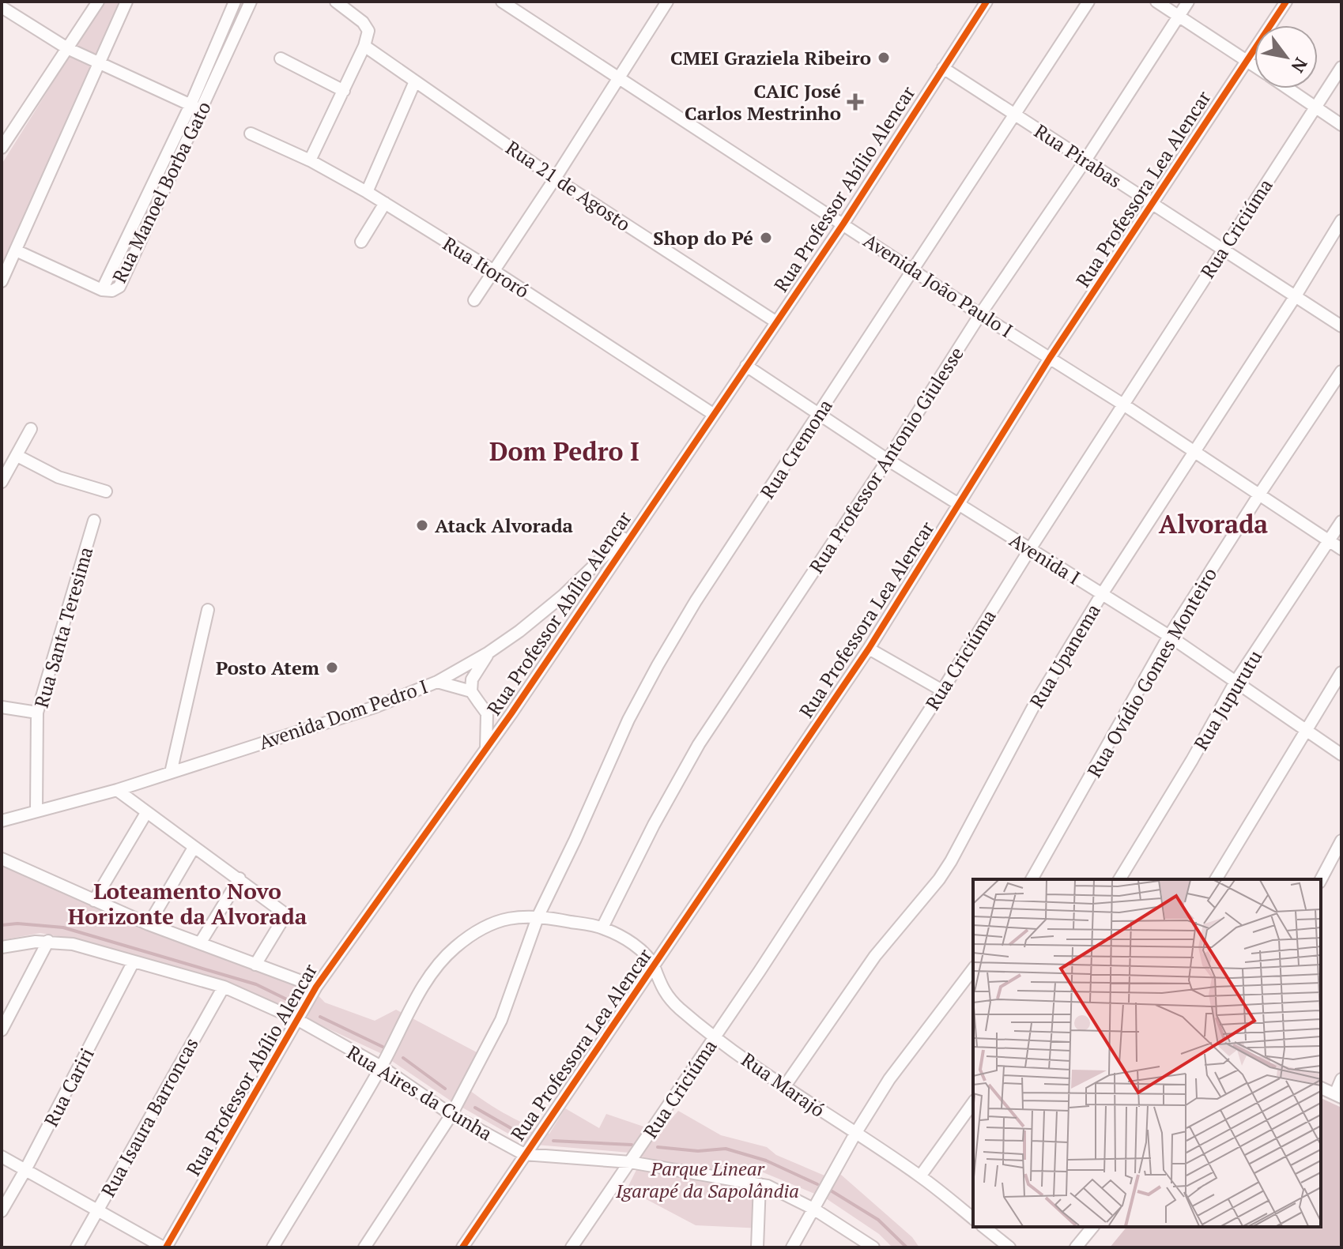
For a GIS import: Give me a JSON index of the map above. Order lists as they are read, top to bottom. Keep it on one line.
{"streets":{"street":["Rua Pirabas","Rua 21 de Agosto","Rua Professor Abílio Alencar","Rua Professora Lea Alencar","Rua Manoel Borba Gato","Rua Criciúma","Rua Itororó","Avenida João Paulo I","Rua Cremona","Rua Professor Antonio Giulesse","Avenida I","Rua Santa Teresima","Rua Upanema","Rua Ovídio Gomes Monteiro","Rua Jupurutu","Avenida Dom Pedro I","Rua Marajó","Rua Cariri","Rua Aires da Cunha","Rua Isaura Barroncas"]},"crossings":[["Rua Pirabas","Rua Professor Abílio Alencar"],["Rua Pirabas","Rua Professora Lea Alencar"],["Rua Pirabas","Rua Criciúma"],["Rua Pirabas","Rua Cremona"],["Rua Pirabas","Rua Professor Antonio Giulesse"],["Rua Pirabas","Rua Upanema"],["Rua 21 de Agosto","Rua Professor Abílio Alencar"],["Rua Professor Abílio Alencar","Rua Itororó"],["Rua Professor Abílio Alencar","Avenida João Paulo I"],["Rua Professor Abílio Alencar","Avenida I"],["Rua Professor Abílio Alencar","Avenida Dom Pedro I"],["Rua Professor Abílio Alencar","Rua Aires da Cunha"],["Rua Professora Lea Alencar","Avenida João Paulo I"],["Rua Professora Lea Alencar","Avenida I"],["Rua Professora Lea Alencar","Rua Marajó"],["Rua Professora Lea Alencar","Rua Aires da Cunha"],["Rua Criciúma","Avenida João Paulo I"],["Rua Criciúma","Avenida I"],["Rua Criciúma","Rua Marajó"],["Rua Criciúma","Rua Aires da Cunha"],["Avenida João Paulo I","Rua Cremona"],["Avenida João Paulo I","Rua Professor Antonio Giulesse"],["Avenida João Paulo I","Rua Upanema"],["Avenida João Paulo I","Rua Ovídio Gomes Monteiro"],["Avenida João Paulo I","Rua Jupurutu"],["Rua Cremona","Avenida I"],["Rua Cremona","Rua Marajó"],["Rua Cremona","Rua Aires da Cunha"],["Rua Professor Antonio Giulesse","Avenida I"],["Rua Professor Antonio Giulesse","Rua Marajó"],["Avenida I","Rua Upanema"],["Avenida I","Rua Ovídio Gomes Monteiro"],["Avenida I","Rua Jupurutu"],["Rua Santa Teresima","Avenida Dom Pedro I"],["Rua Upanema","Rua Marajó"],["Rua Marajó","Rua Aires da Cunha"],["Rua Cariri","Rua Aires da Cunha"],["Rua Aires da Cunha","Rua Isaura Barroncas"]],"districts":["Dom Pedro I","Alvorada","Loteamento Novo Horizonte da Alvorada"],"parks":["Parque Linear Igarapé da Sapolândia"],"places":{"other":["CMEI Graziela Ribeiro","Shop do Pé","Atack Alvorada","Posto Atem"],"health":["CAIC José Carlos Mestrinho"]},"north":"bottom right"}
